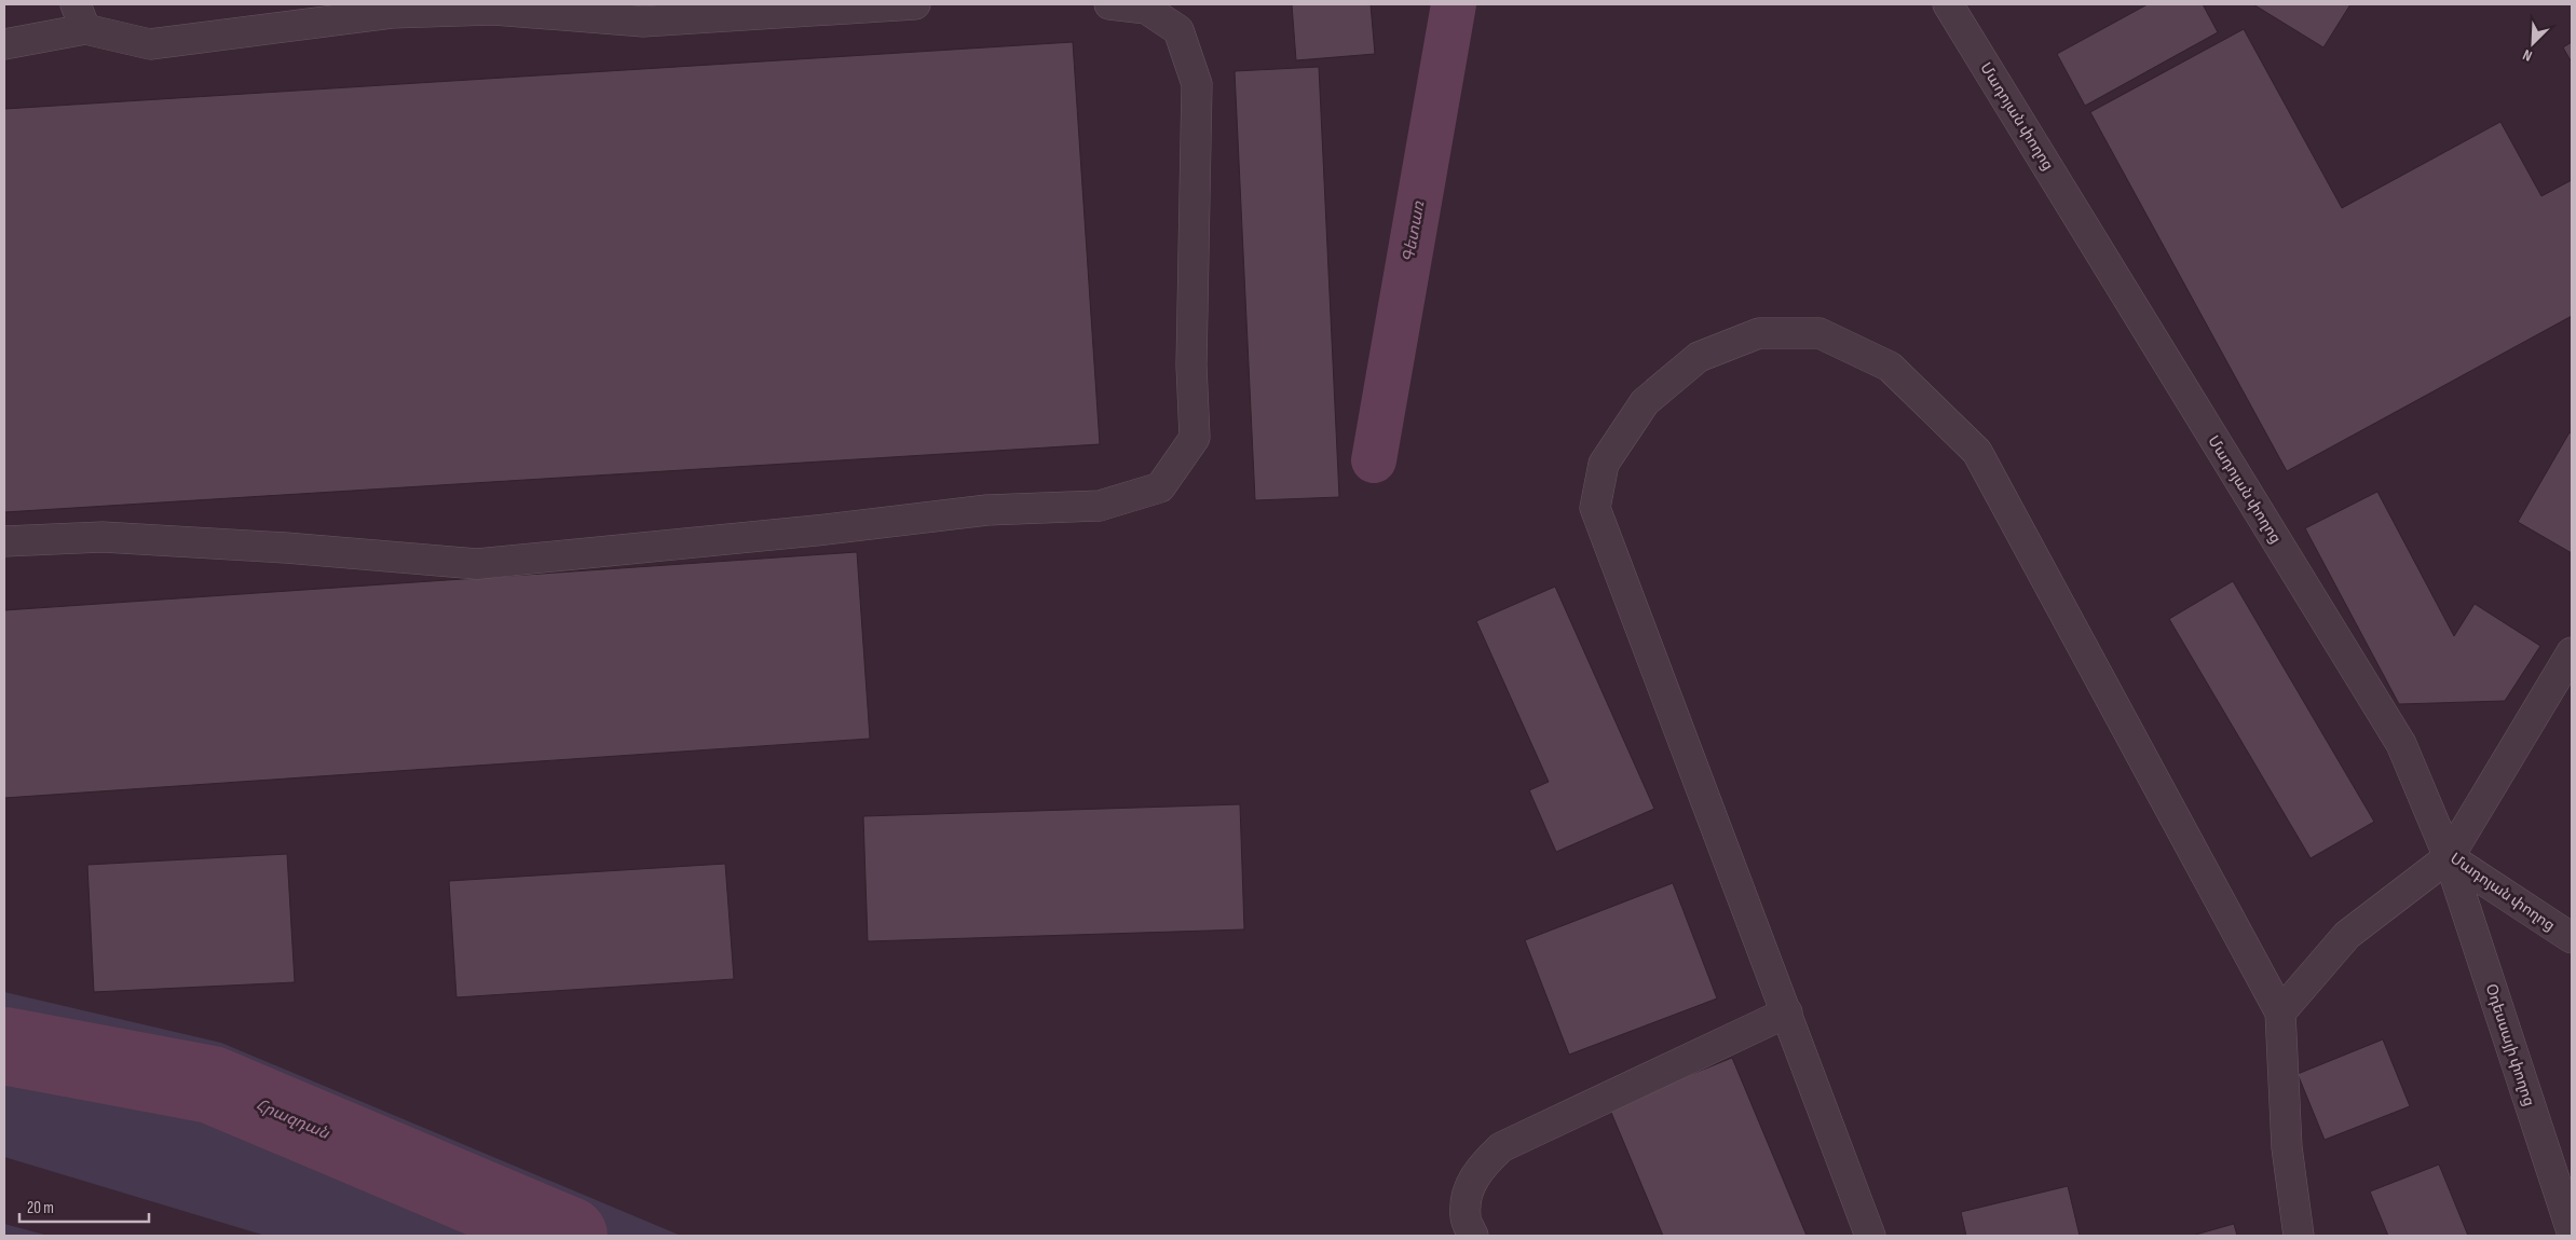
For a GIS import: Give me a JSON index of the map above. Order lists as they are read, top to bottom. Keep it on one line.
{"streets":{"street":["Մադոյան փողոց","Օդեսսայի փողոց"]},"crossings":[["Մադոյան փողոց","Օդեսսայի փողոց"]],"water":["Գետառ","Հրազդան"],"scale_bar":"20 m","north":"bottom left"}
